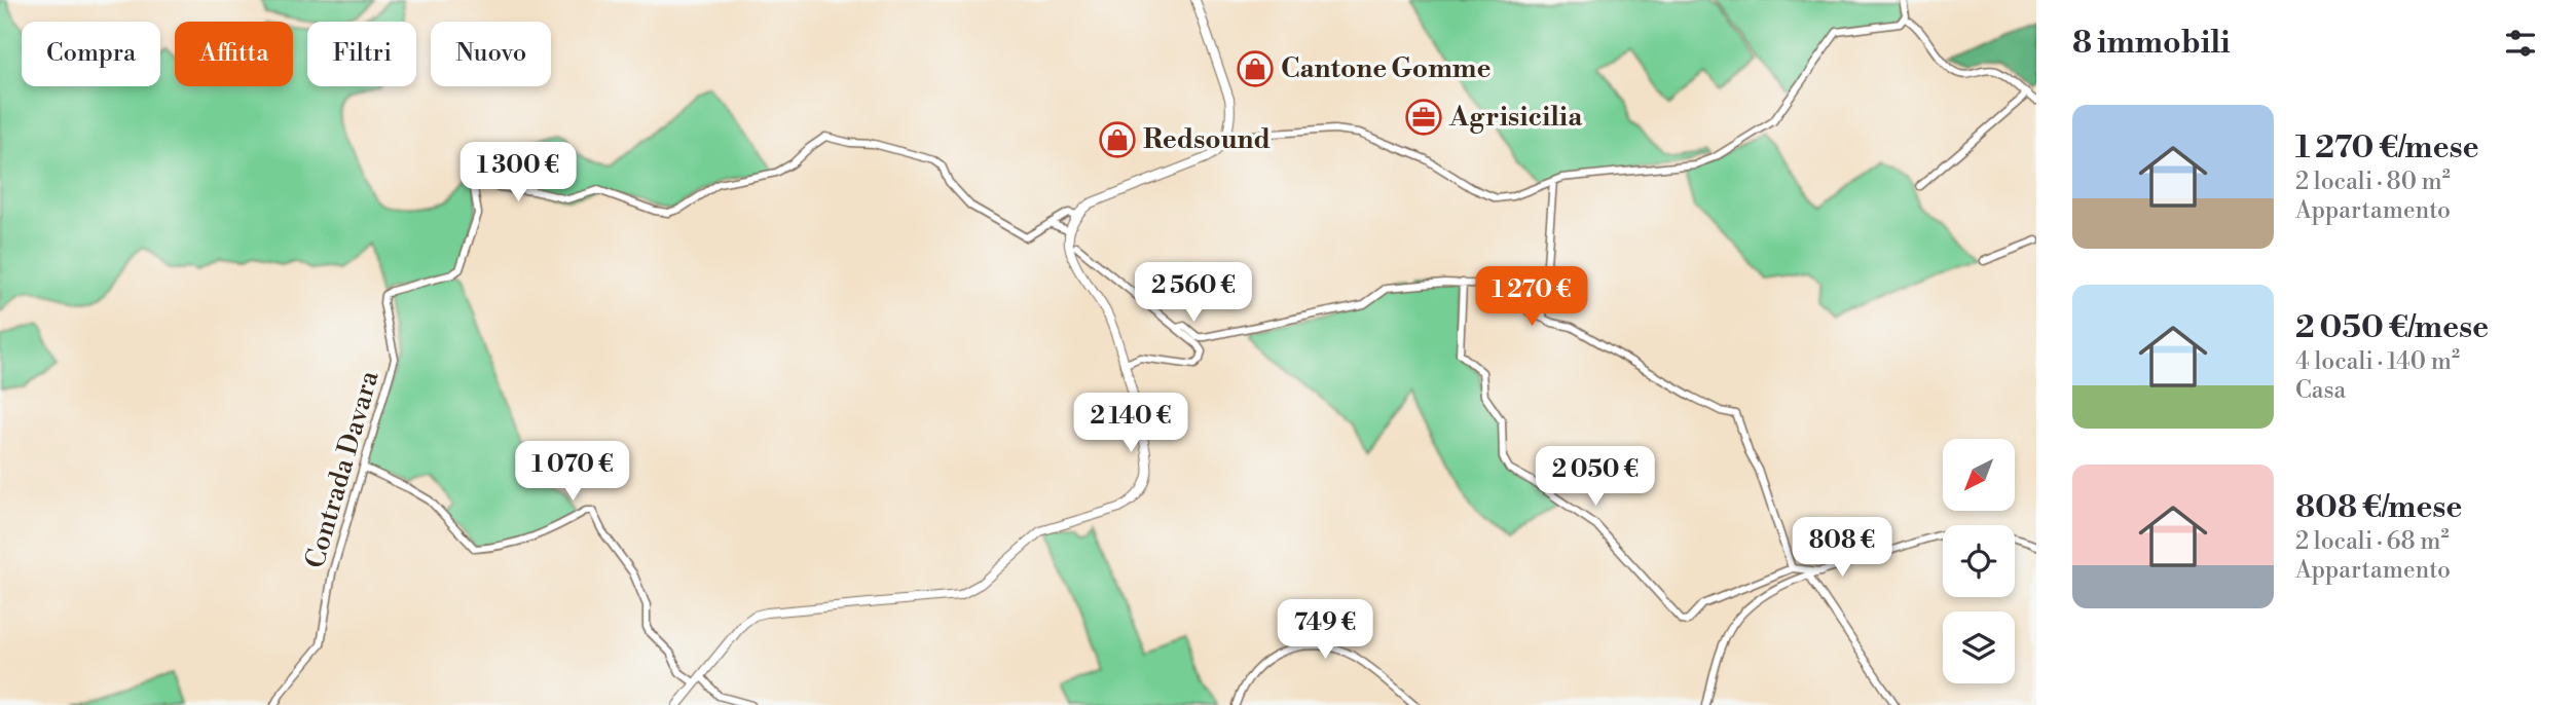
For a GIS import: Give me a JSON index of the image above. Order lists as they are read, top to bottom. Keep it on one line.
{"streets":{"street":["Contrada Davara"]},"places":{"shop":["Cantone Gomme","Redsound"],"office":["Agrisicilia"]},"north":"bottom left","page":{"heading":"8 immobili","chip":["Compra","Affitta","Filtri","Nuovo"],"list":[{"name":"1 270 €/mese","note":"2 locali · 80 m² · Appartamento"},{"name":"2 050 €/mese","note":"4 locali · 140 m² · Casa"},{"name":"808 €/mese","note":"2 locali · 68 m² · Appartamento"}],"price":["1 300 €","2 560 €","1 270 €","2 140 €","1 070 €","2 050 €","808 €","749 €"]}}
